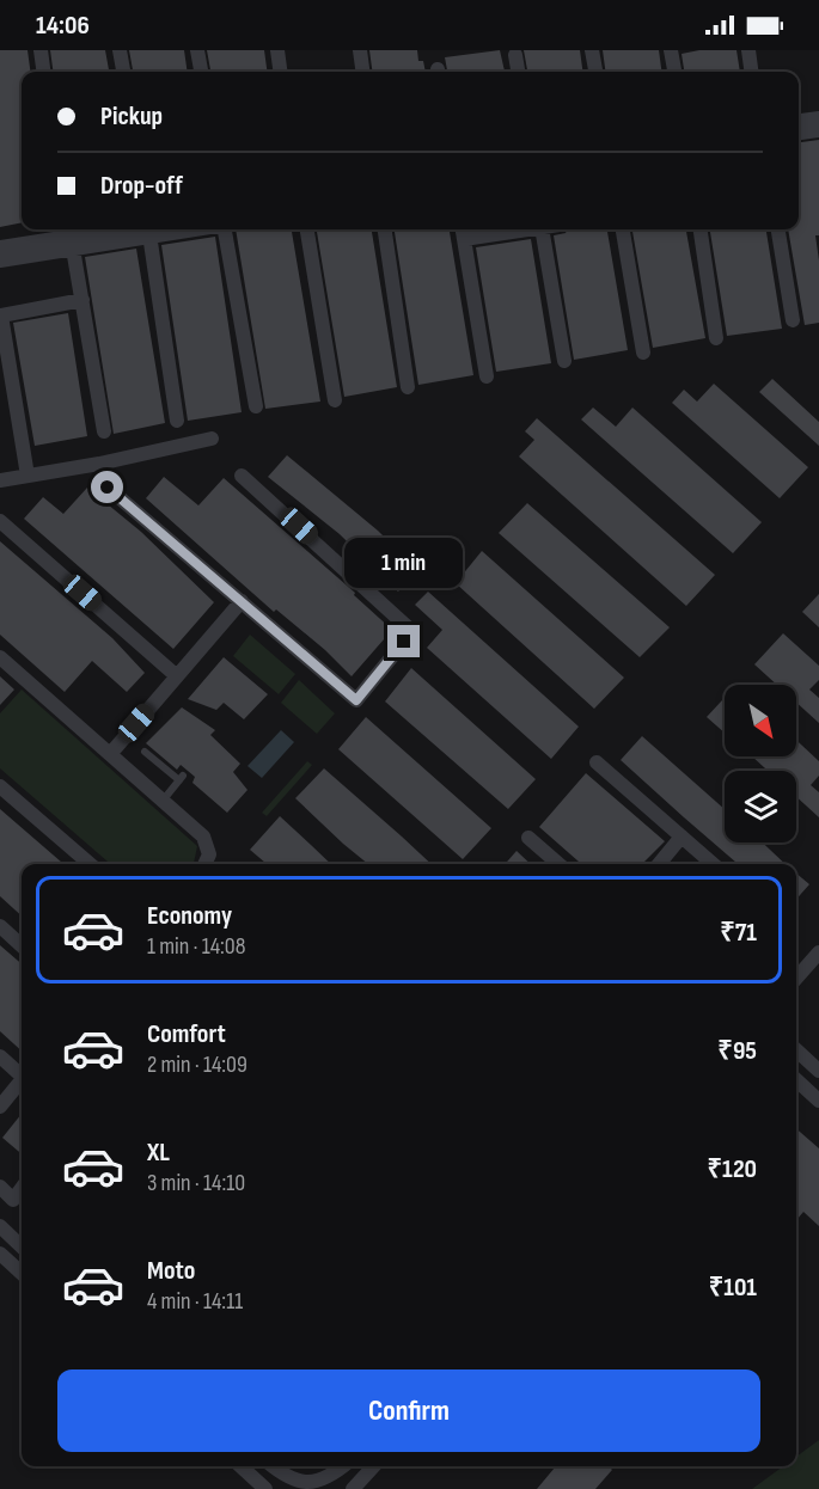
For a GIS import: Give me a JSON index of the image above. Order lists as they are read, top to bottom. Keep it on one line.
{"north":"bottom right","page":{"status":"14:06","banner":["Pickup","Drop-off"],"bubble":"1 min","list":[{"name":"Economy","note":"1 min · 14:08","value":"₹71"},{"name":"Comfort","note":"2 min · 14:09","value":"₹95"},{"name":"XL","note":"3 min · 14:10","value":"₹120"},{"name":"Moto","note":"4 min · 14:11","value":"₹101"}],"buttons":"Confirm"}}
